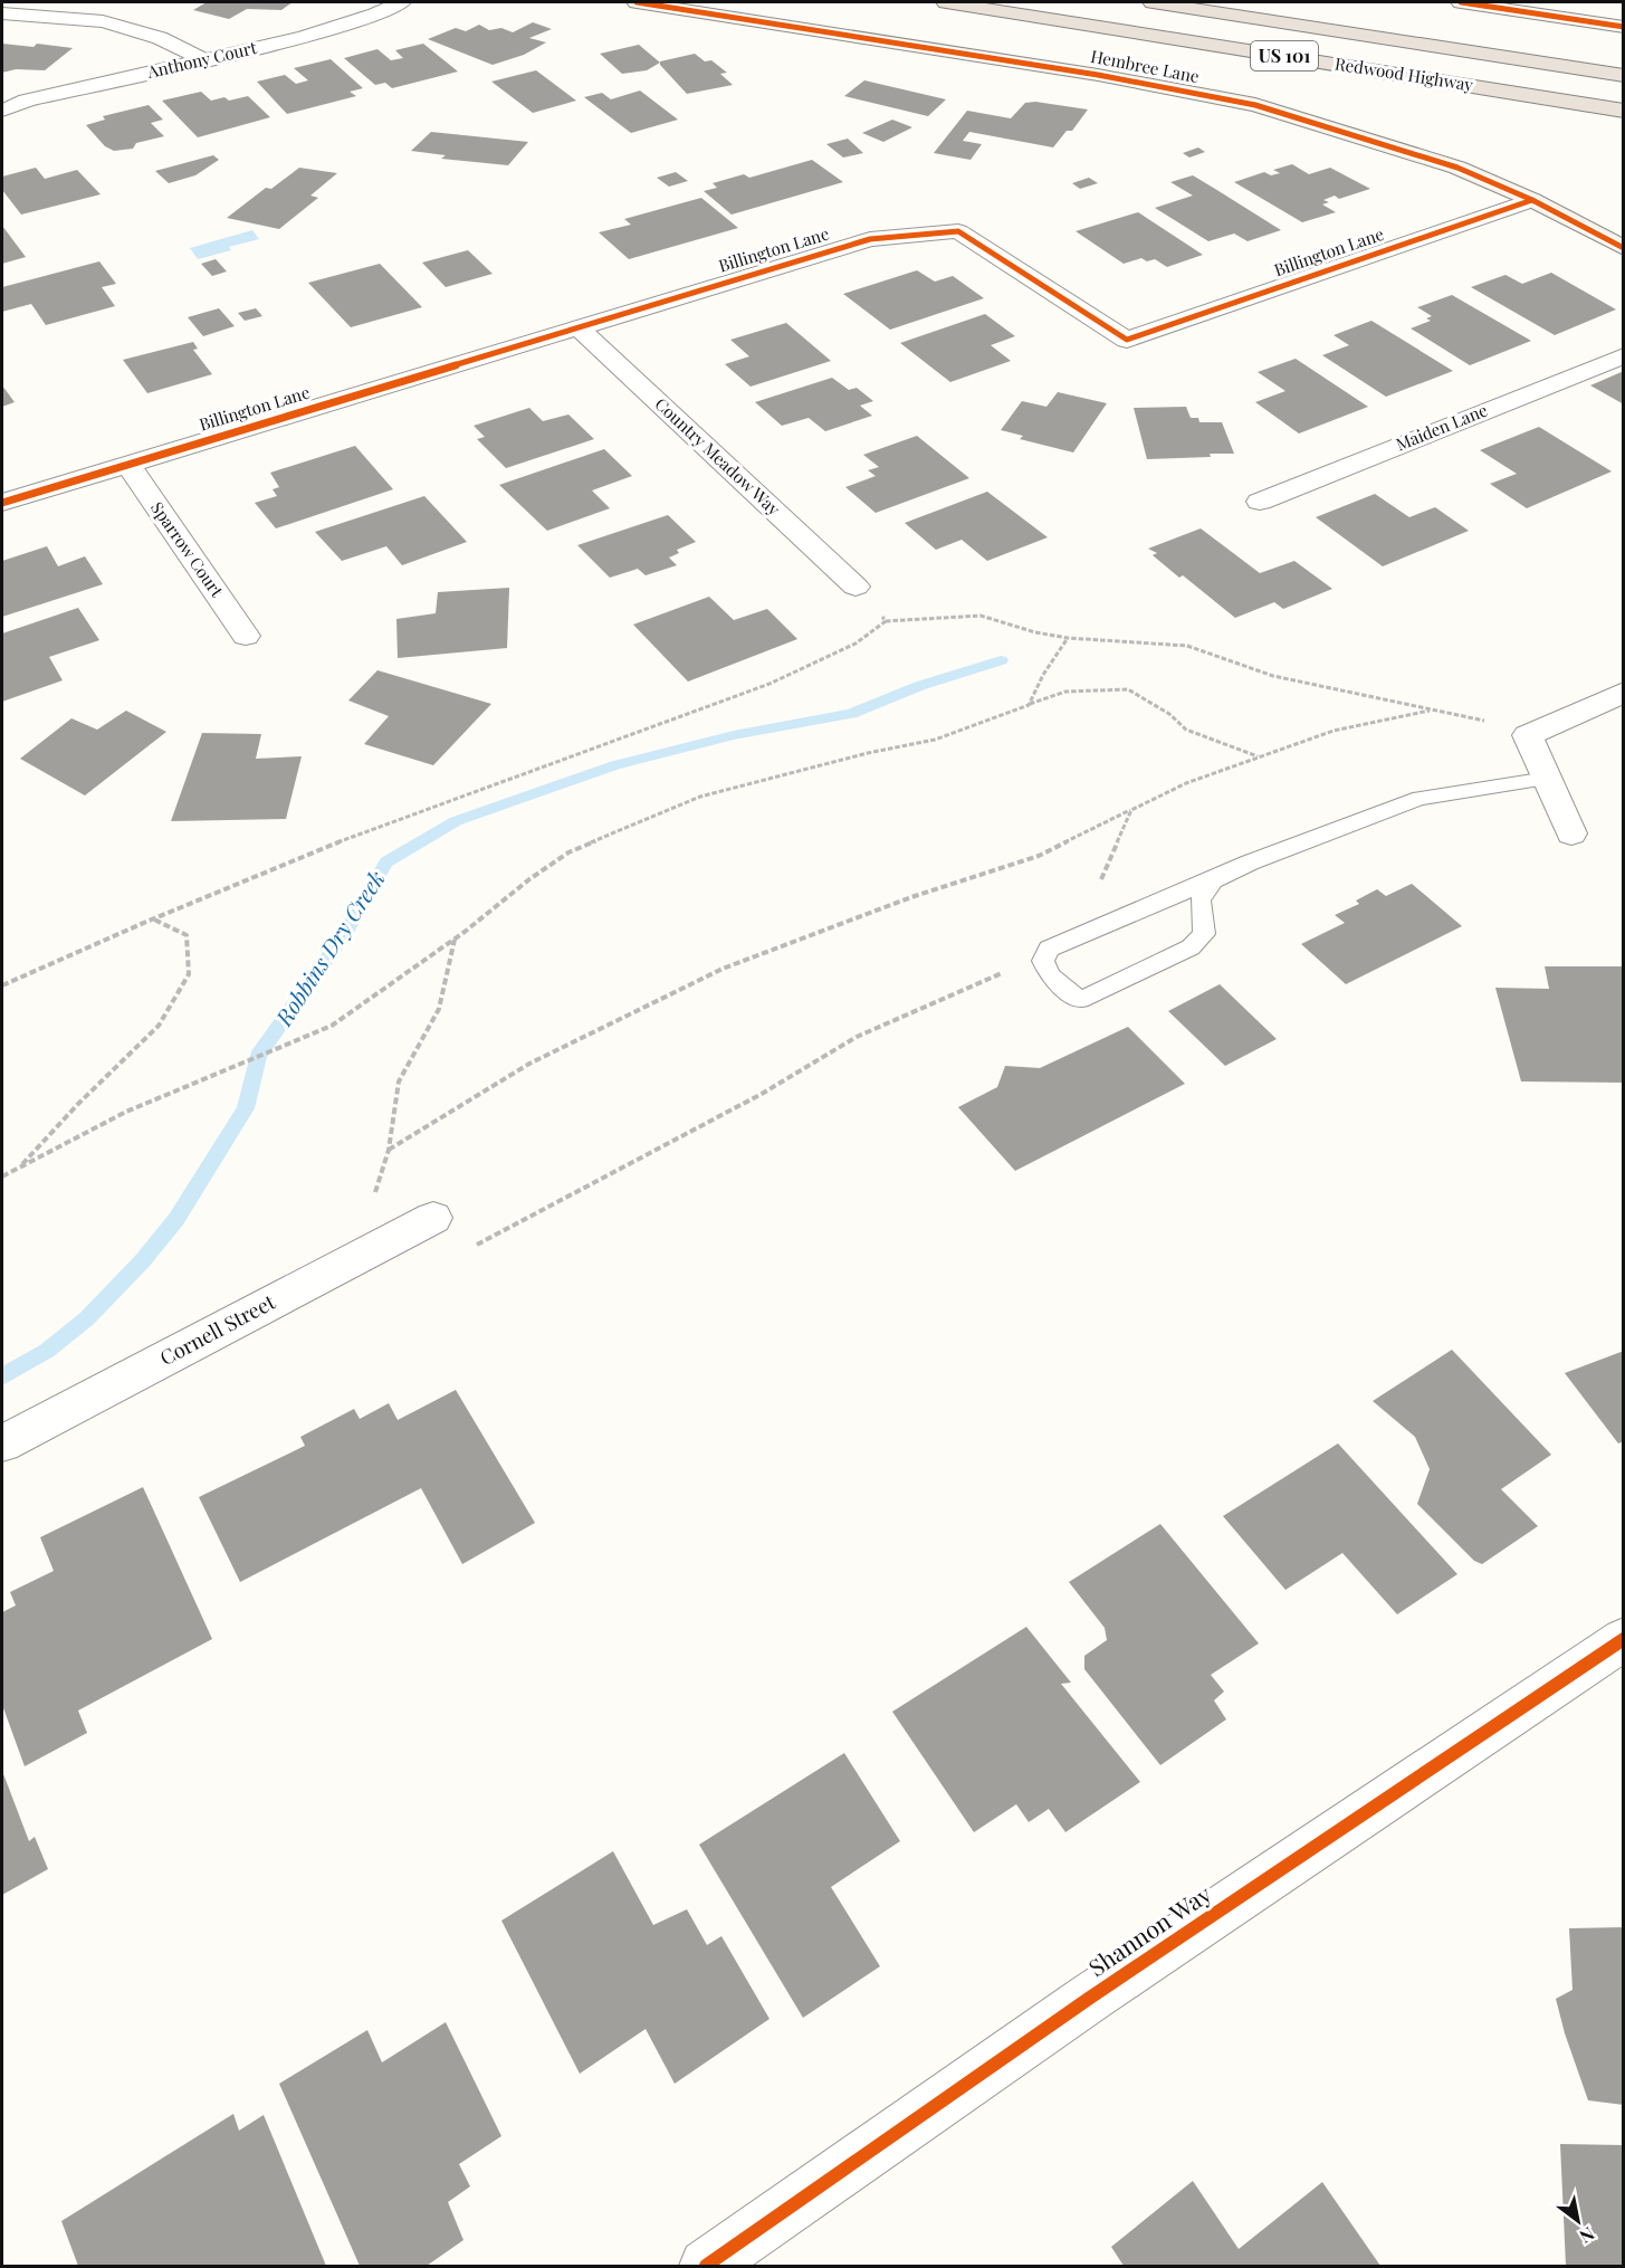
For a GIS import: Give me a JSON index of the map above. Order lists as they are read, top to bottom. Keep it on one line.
{"streets":{"highway":["US 101","Redwood Highway"],"street":["Anthony Court","Hembree Lane","Billington Lane","Maiden Lane","Country Meadow Way","Sparrow Court","Cornell Street","Shannon Way"]},"crossings":[["Hembree Lane","Billington Lane"],["Billington Lane","Country Meadow Way"],["Billington Lane","Sparrow Court"]],"water":["Robbins Dry Creek"],"north":"bottom right"}
